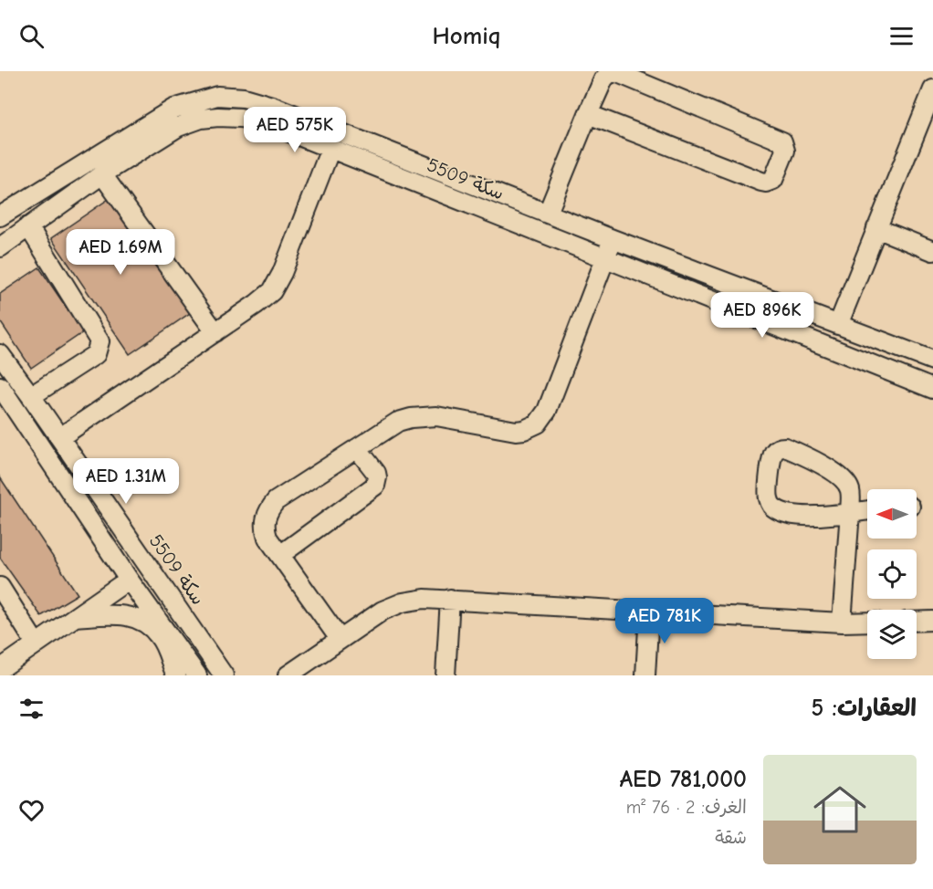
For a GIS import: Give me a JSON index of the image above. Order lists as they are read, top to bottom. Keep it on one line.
{"streets":{"street":["سكة 5509"]},"north":"left","page":{"header":"Homiq","price":["AED 575K","AED 1.69M","AED 896K","AED 1.31M","AED 781K"],"heading":"العقارات: 5","list":[{"name":"AED 781,000","note":"الغرف: 2 · 76 m² · شقة"}]}}
